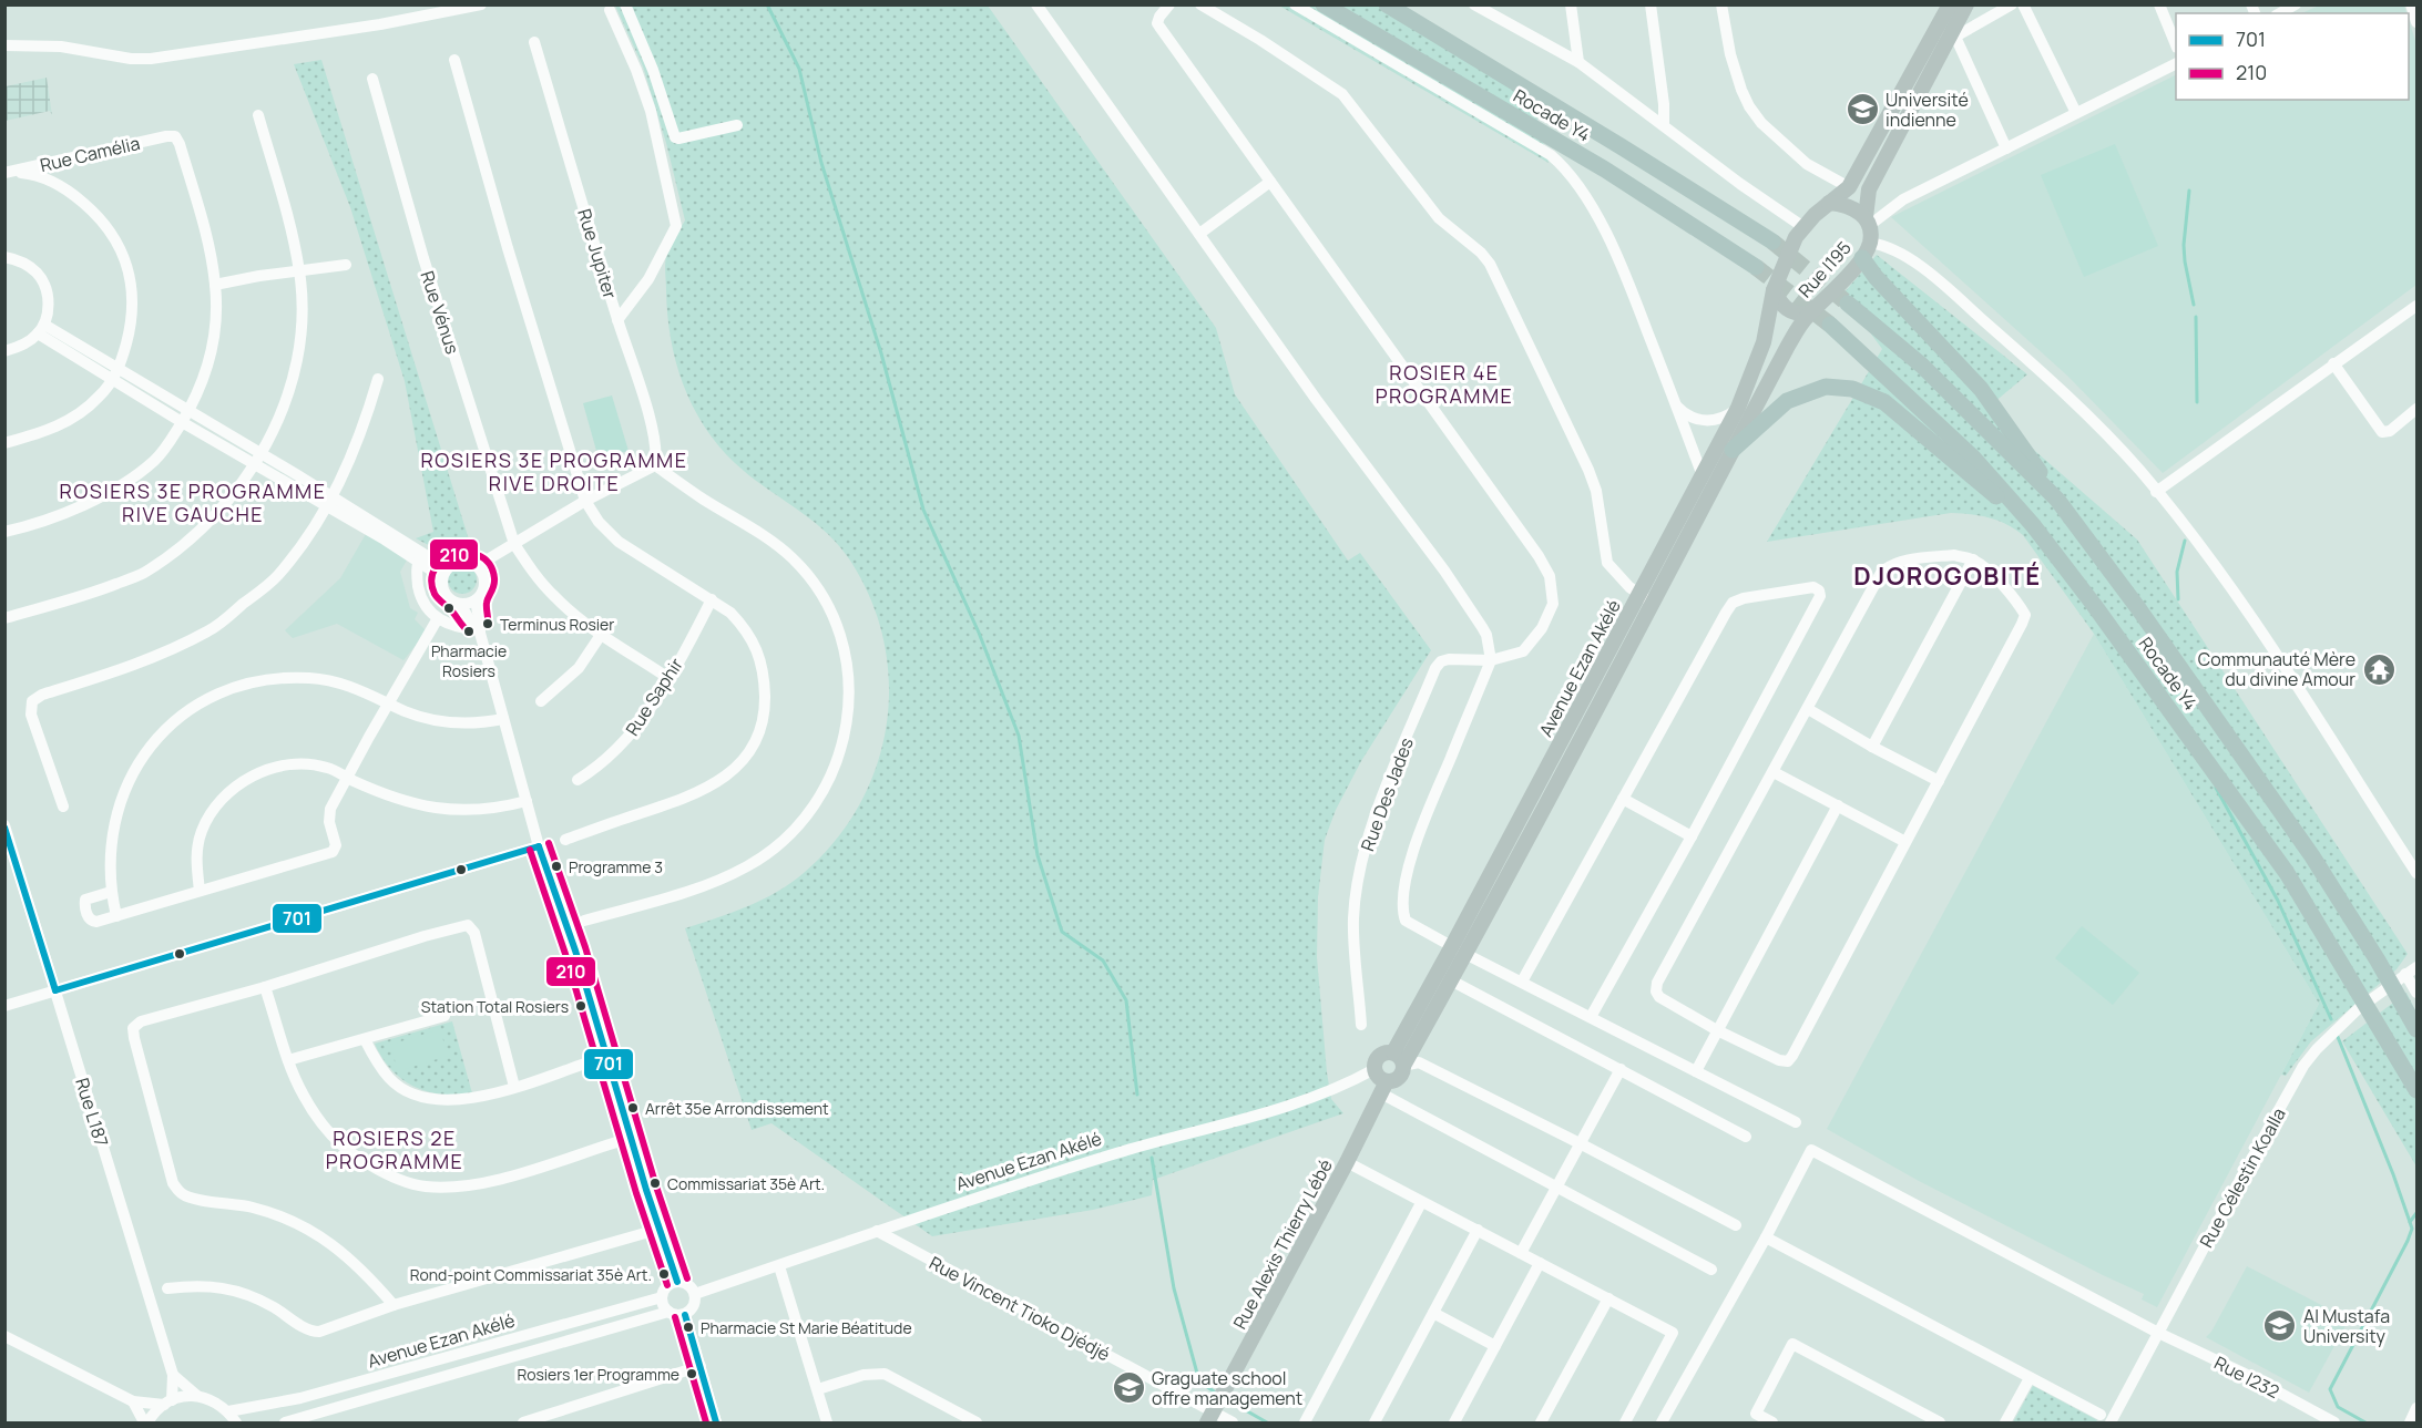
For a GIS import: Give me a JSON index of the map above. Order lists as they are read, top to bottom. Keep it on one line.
{"streets":{"highway":["Rocade Y4"],"main road":["Rue I195","Avenue Ezan Akélé","Rue Alexis Thierry Lébé"],"street":["Rue Camélia","Rue Jupiter","Rue Vénus","Rue Saphir","Rue Des Jades","Rue L187","Rue Célestin Koalla","Rue Vincent Tioko Djédjé","Rue I232"]},"crossings":[["Rue I195","Avenue Ezan Akélé"],["Rue Vénus","Rue Saphir"],["Avenue Ezan Akélé","Rue Alexis Thierry Lébé"],["Avenue Ezan Akélé","Rue Vincent Tioko Djédjé"],["Rue Célestin Koalla","Rue I232"],["Rue Alexis Thierry Lébé","Rue Vincent Tioko Djédjé"]],"districts":["ROSIER 4E PROGRAMME","ROSIERS 3E PROGRAMME RIVE DROITE","ROSIERS 3E PROGRAMME RIVE GAUCHE","DJOROGOBITÉ","ROSIERS 2E PROGRAMME"],"places":{"school or university":["Université indienne","Al Mustafa University","Graguate school offre management"],"other":["Terminus Rosier","Pharmacie Rosiers","Programme 3","Station Total Rosiers","Arrêt 35e Arrondissement","Commissariat 35è Art.","Rond-point Commissariat 35è Art.","Pharmacie St Marie Béatitude","Rosiers 1er Programme"],"temple":["Communauté Mère du divine Amour"]},"lines":["transit line 210","transit line 701"],"legend":["701","210"]}
